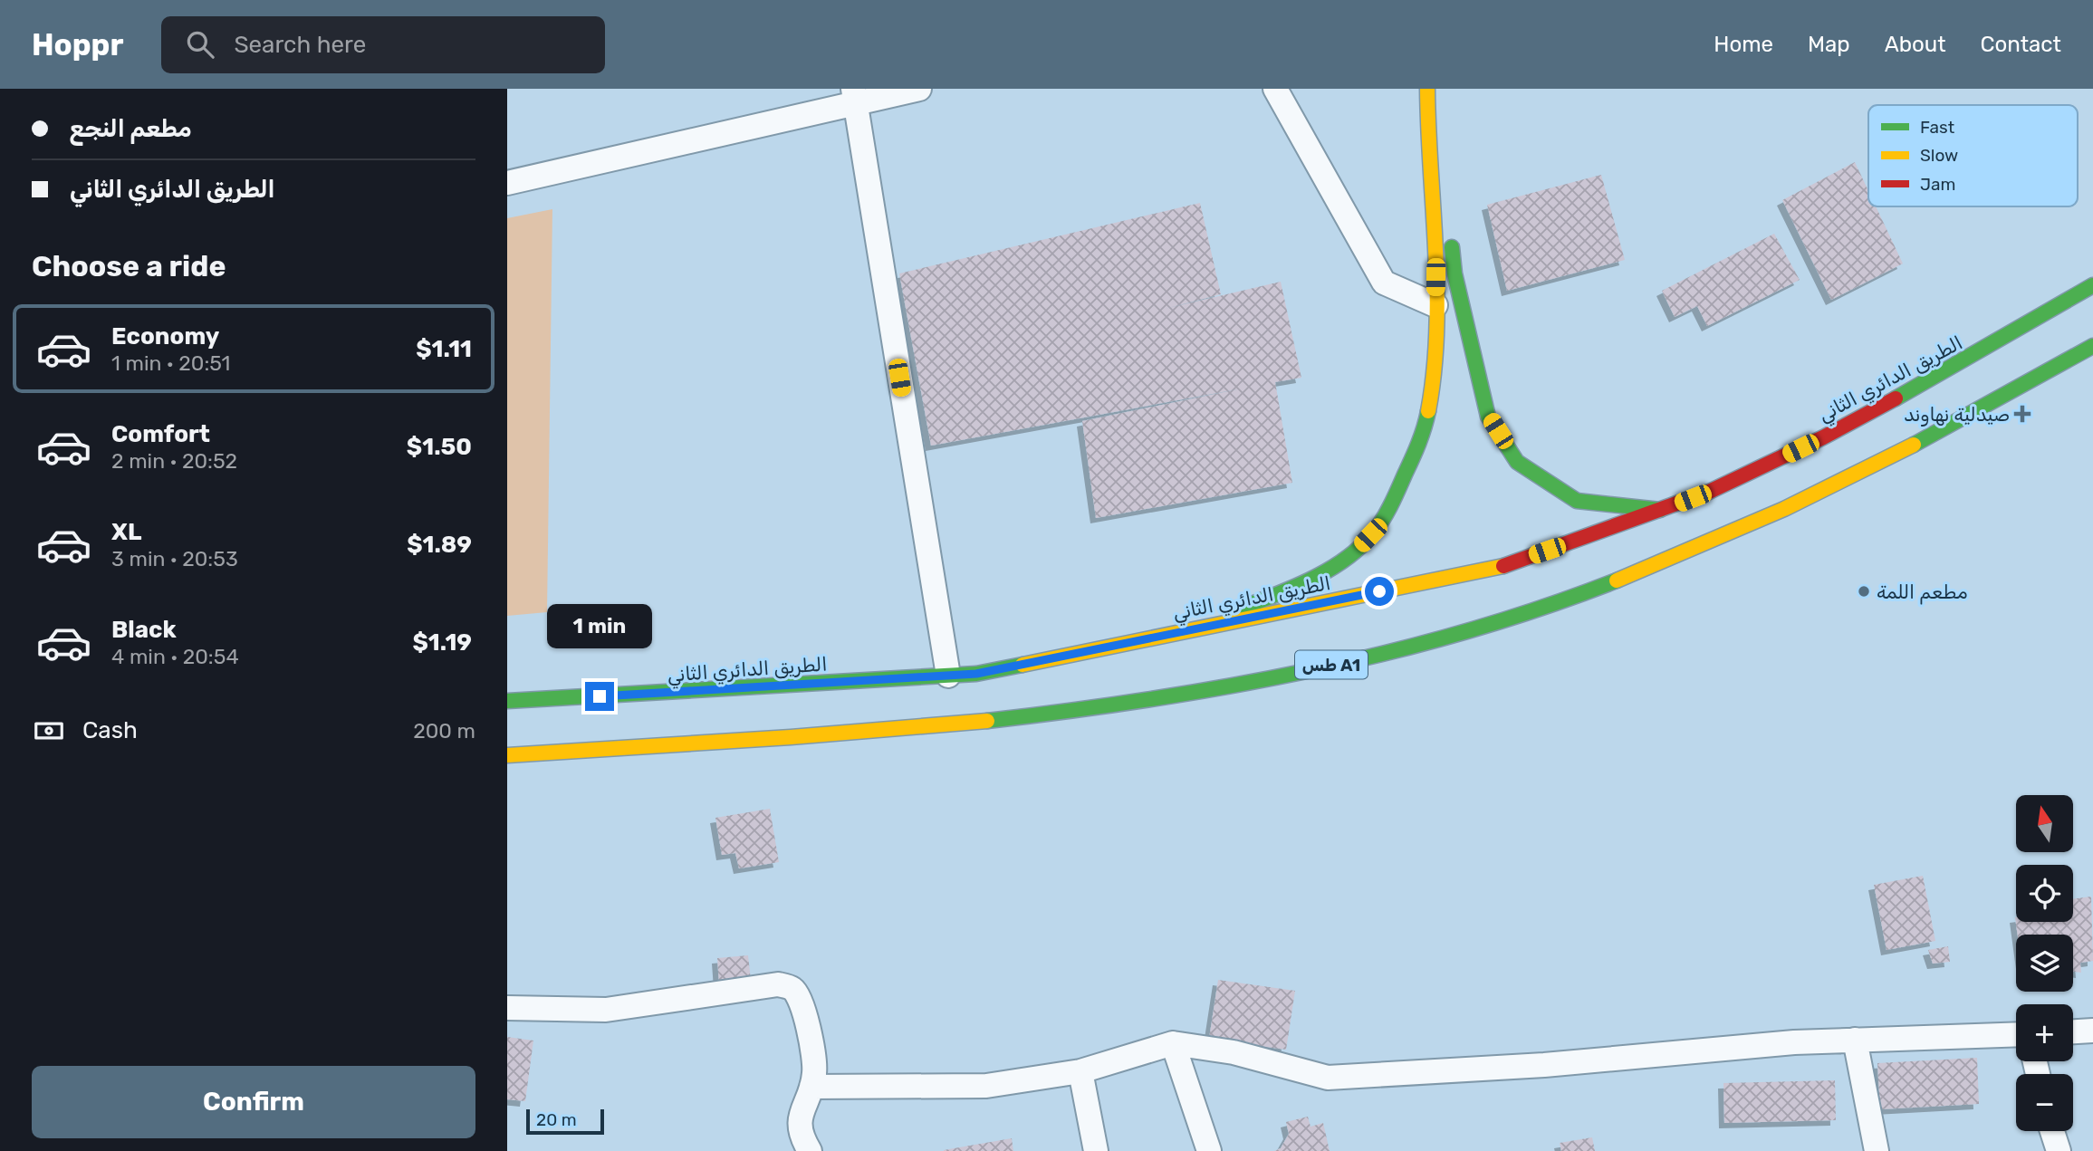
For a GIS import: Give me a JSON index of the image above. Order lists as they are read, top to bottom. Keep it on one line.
{"streets":{"main road":["الطريق الدائري الثاني","طس A1"]},"places":{"health":["صيدلية نهاوند"],"other":["مطعم اللمة"]},"legend":["Fast","Slow","Jam"],"scale_bar":"20 m","north":"top","page":{"header":"Hoppr","search":"Search here","nav":["Home","Map","About","Contact"],"banner":["مطعم النجع","الطريق الدائري الثاني"],"heading":"Choose a ride","list":[{"name":"Economy","note":"1 min · 20:51","value":"$1.11"},{"name":"Comfort","note":"2 min · 20:52","value":"$1.50"},{"name":"XL","note":"3 min · 20:53","value":"$1.89"},{"name":"Black","note":"4 min · 20:54","value":"$1.19"}],"bubble":"1 min","pay":["Cash","200 m"],"map_buttons":["+","−"],"buttons":"Confirm","scale":"20 m"}}
